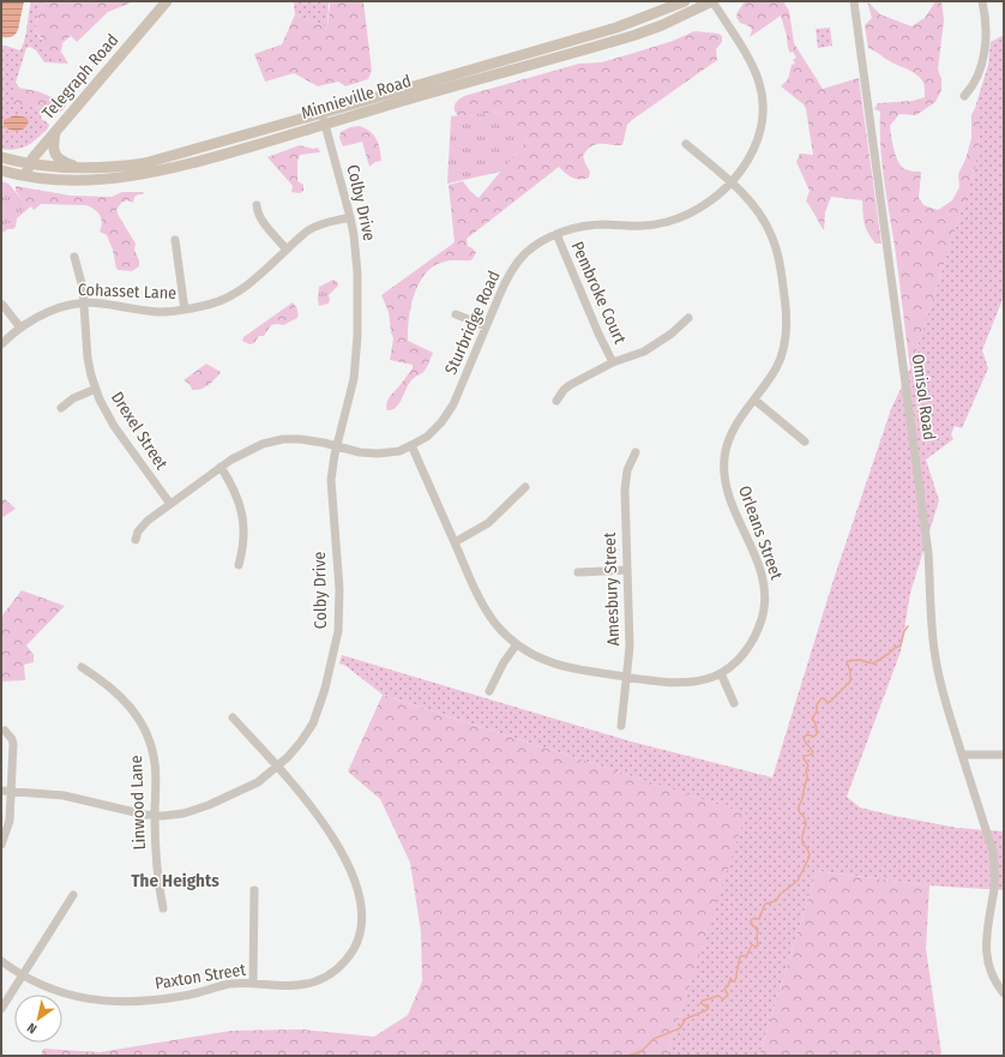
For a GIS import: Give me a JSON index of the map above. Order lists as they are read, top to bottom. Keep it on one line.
{"streets":{"main road":["Telegraph Road","Minnieville Road"],"street":["Colby Drive","Cohasset Lane","Pembroke Court","Sturbridge Road","Omisol Road","Drexel Street","Orleans Street","Amesbury Street","Linwood Lane","Paxton Street"]},"crossings":[["Telegraph Road","Minnieville Road"],["Minnieville Road","Colby Drive"],["Minnieville Road","Sturbridge Road"],["Colby Drive","Cohasset Lane"],["Colby Drive","Sturbridge Road"],["Colby Drive","Linwood Lane"],["Colby Drive","Paxton Street"],["Cohasset Lane","Drexel Street"],["Pembroke Court","Sturbridge Road"],["Sturbridge Road","Drexel Street"],["Sturbridge Road","Orleans Street"],["Orleans Street","Amesbury Street"]],"districts":["The Heights"],"north":"bottom left"}
